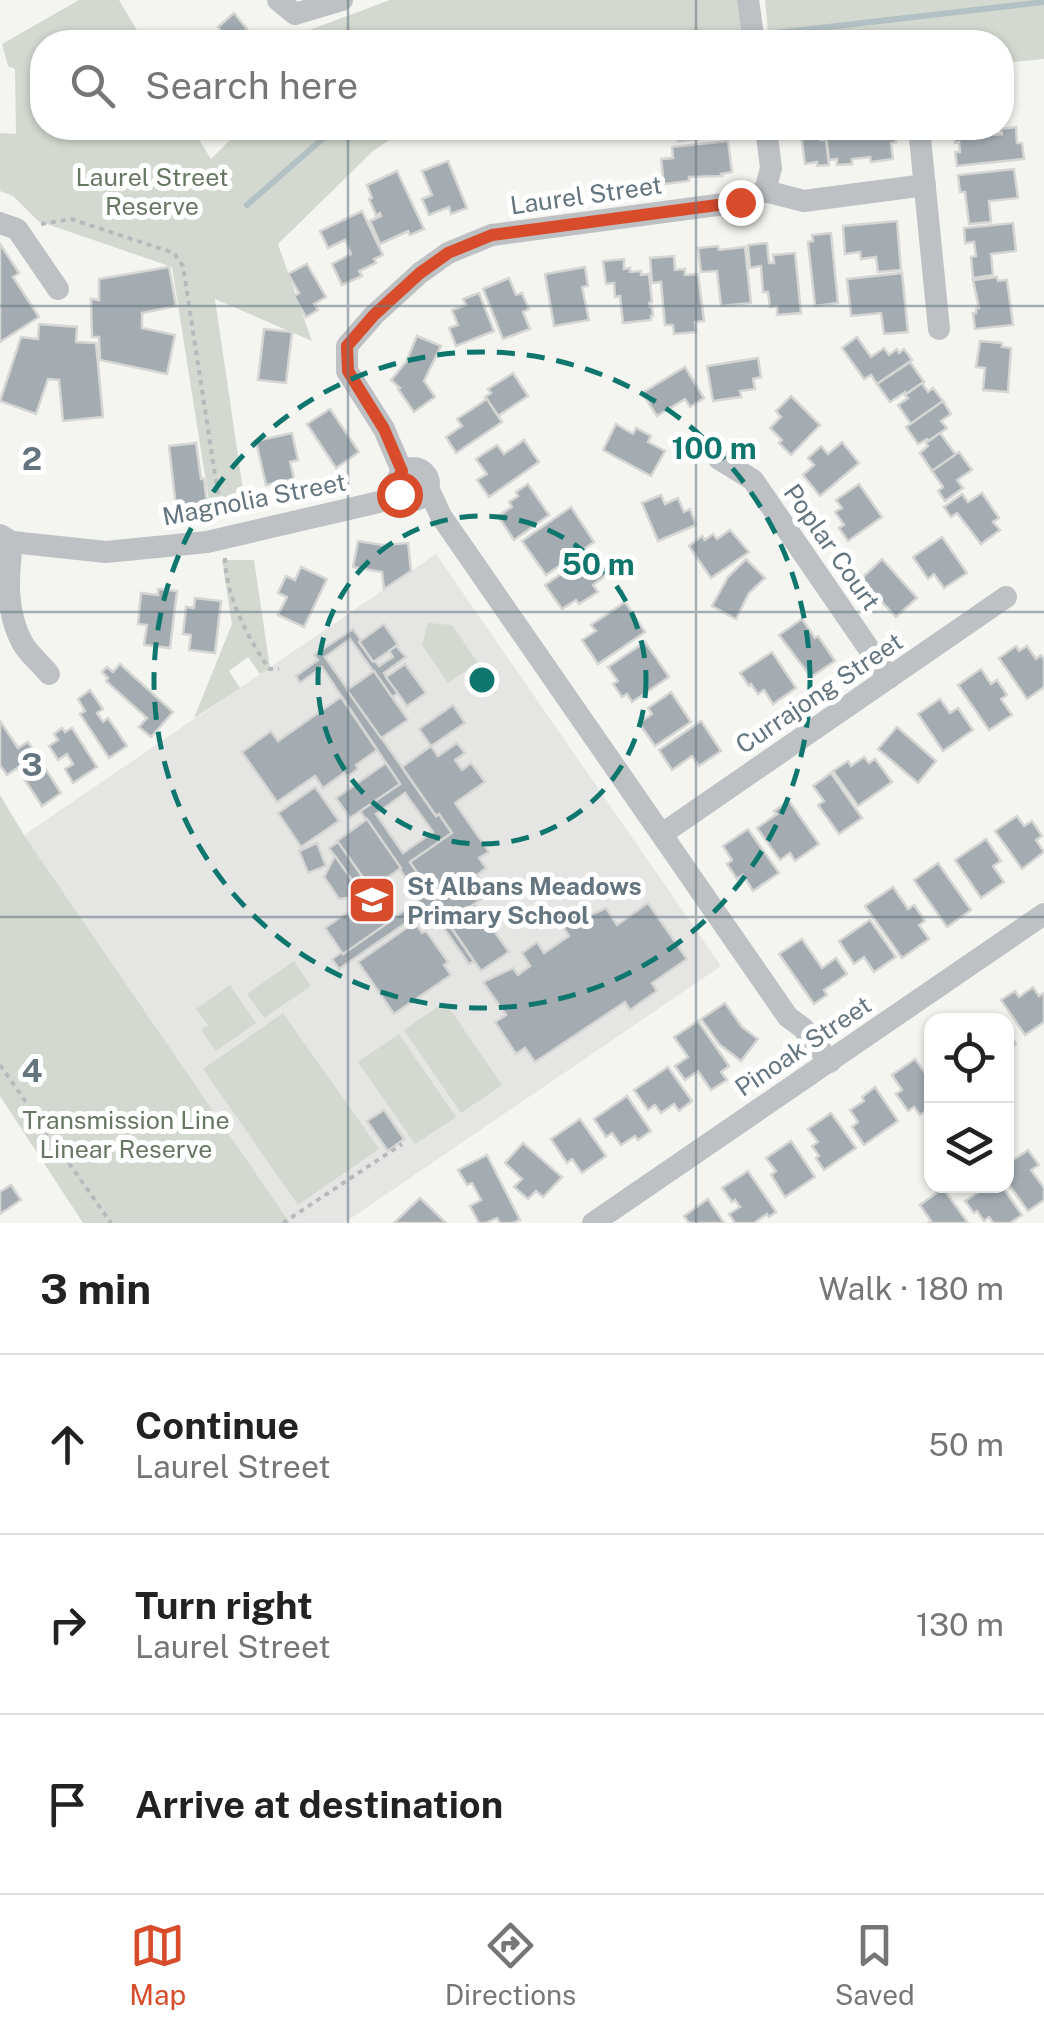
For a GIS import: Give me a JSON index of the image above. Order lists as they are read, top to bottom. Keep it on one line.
{"streets":{"street":["Laurel Street","Magnolia Street","Poplar Court","Currajong Street","Pinoak Street"]},"crossings":[["Laurel Street","Magnolia Street"],["Laurel Street","Currajong Street"],["Laurel Street","Pinoak Street"],["Poplar Court","Currajong Street"]],"parks":["Laurel Street Reserve","Transmission Line Linear Reserve"],"places":{"school or university":["St Albans Meadows Primary School"]},"page":{"search":"Search here","heading":["3 min","Walk · 180 m"],"list":[["Continue","Laurel Street","50 m"],["Turn right","Laurel Street","130 m"],"Arrive at destination"],"nav":["Map","Directions","Saved"]},"grid":{"rows":["2","3","4"]},"rings":["100 m","50 m"]}
